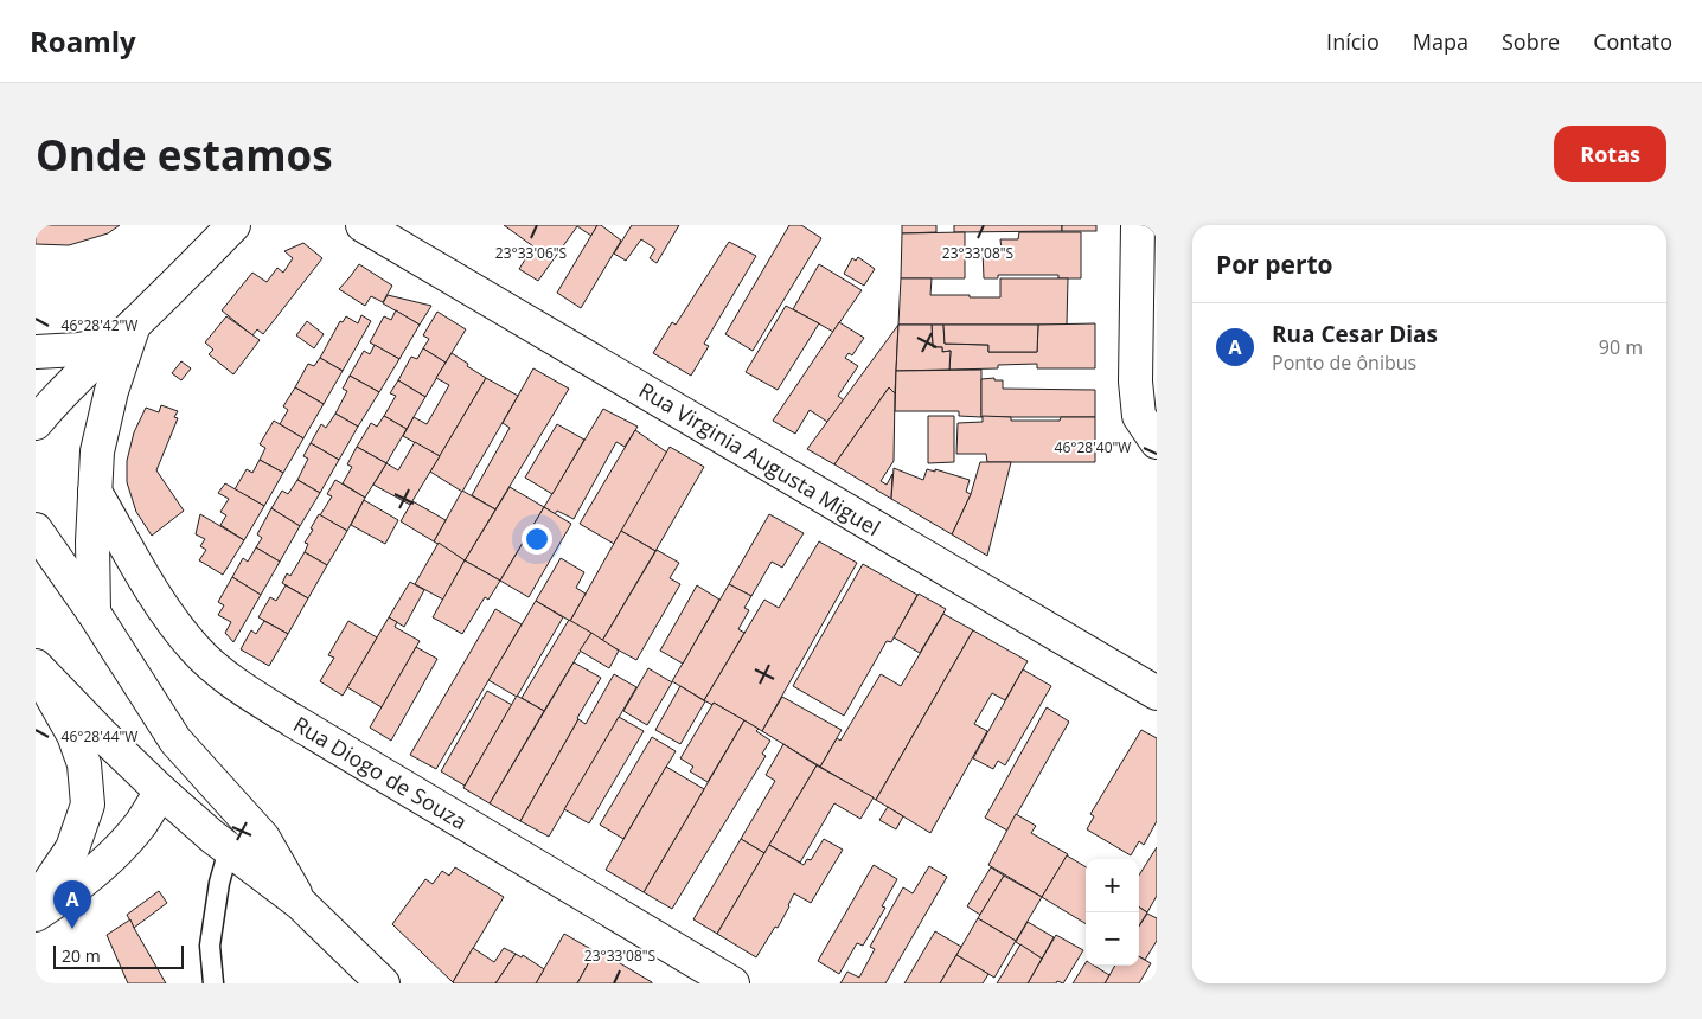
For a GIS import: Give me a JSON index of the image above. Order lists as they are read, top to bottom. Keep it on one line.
{"streets":{"street":["Rua Virginia Augusta Miguel","Rua Diogo de Souza"]},"scale_bar":"20 m","page":{"header":"Roamly","nav":["Início","Mapa","Sobre","Contato"],"buttons":"Rotas","title":"Onde estamos","heading":"Por perto","list":[{"mark":"A","name":"Rua Cesar Dias","note":"Ponto de ônibus","value":"90 m"}],"map_buttons":["+","−"],"pins":"A","scale":"20 m"},"coordinates":["23°33'08\"S","23°33'06\"S","46°28'42\"W","46°28'40\"W","46°28'44\"W"]}
